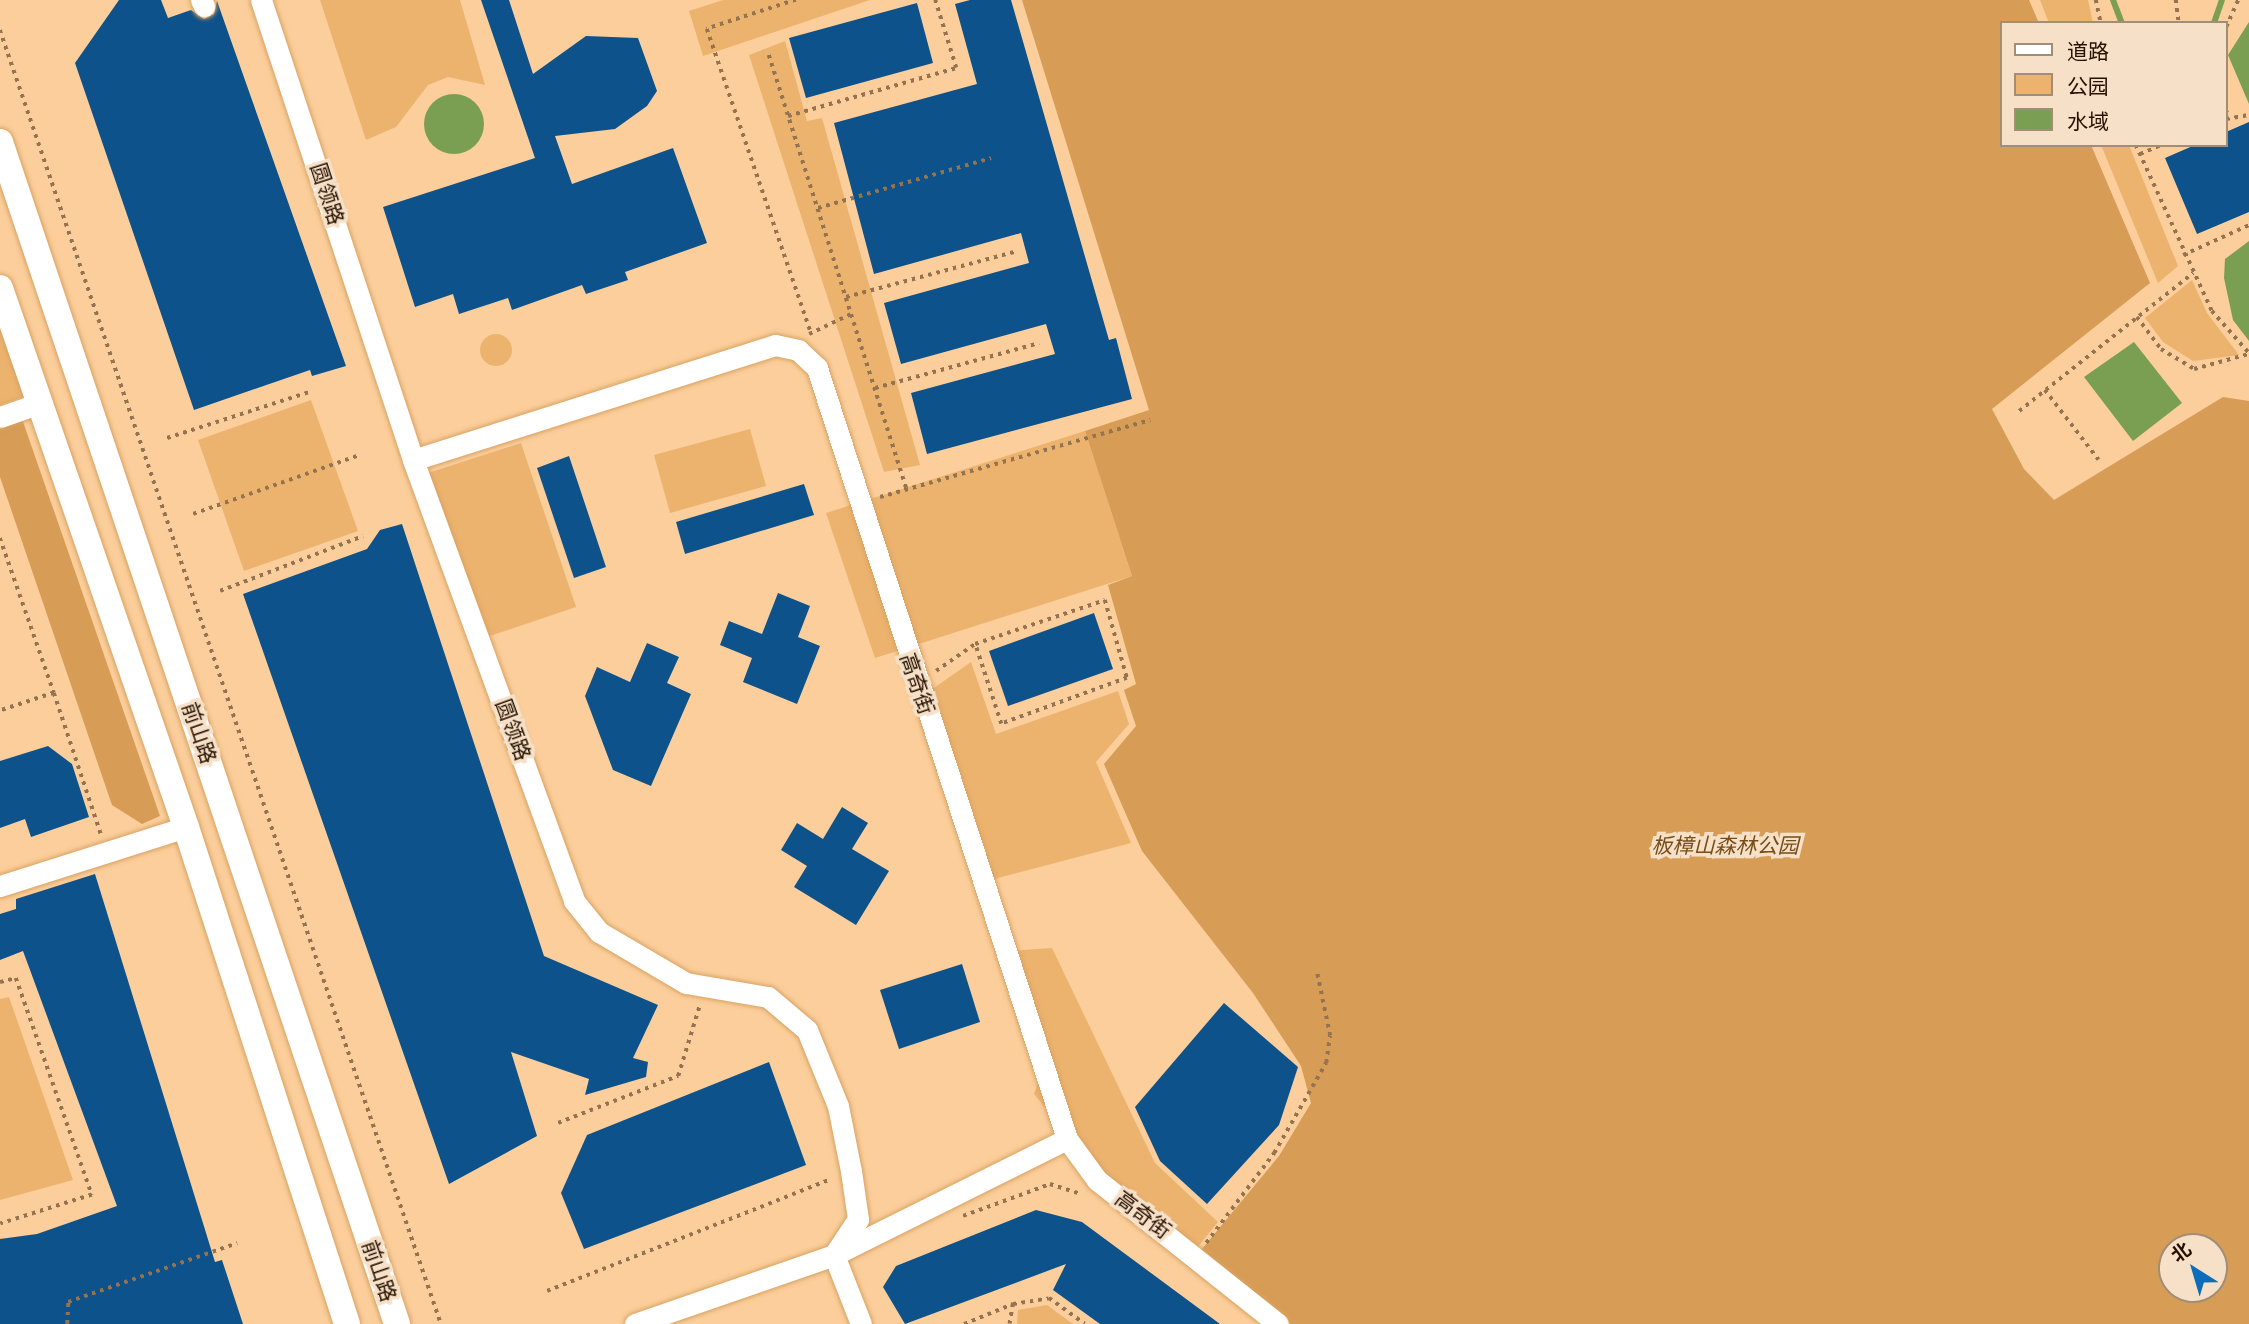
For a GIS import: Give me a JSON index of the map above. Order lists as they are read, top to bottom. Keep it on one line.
{"streets":{"main road":["前山路"],"lane":["圆领路","高奇街"]},"parks":["板樟山森林公园"],"legend":["道路","公园","水域"],"north":"top left"}
